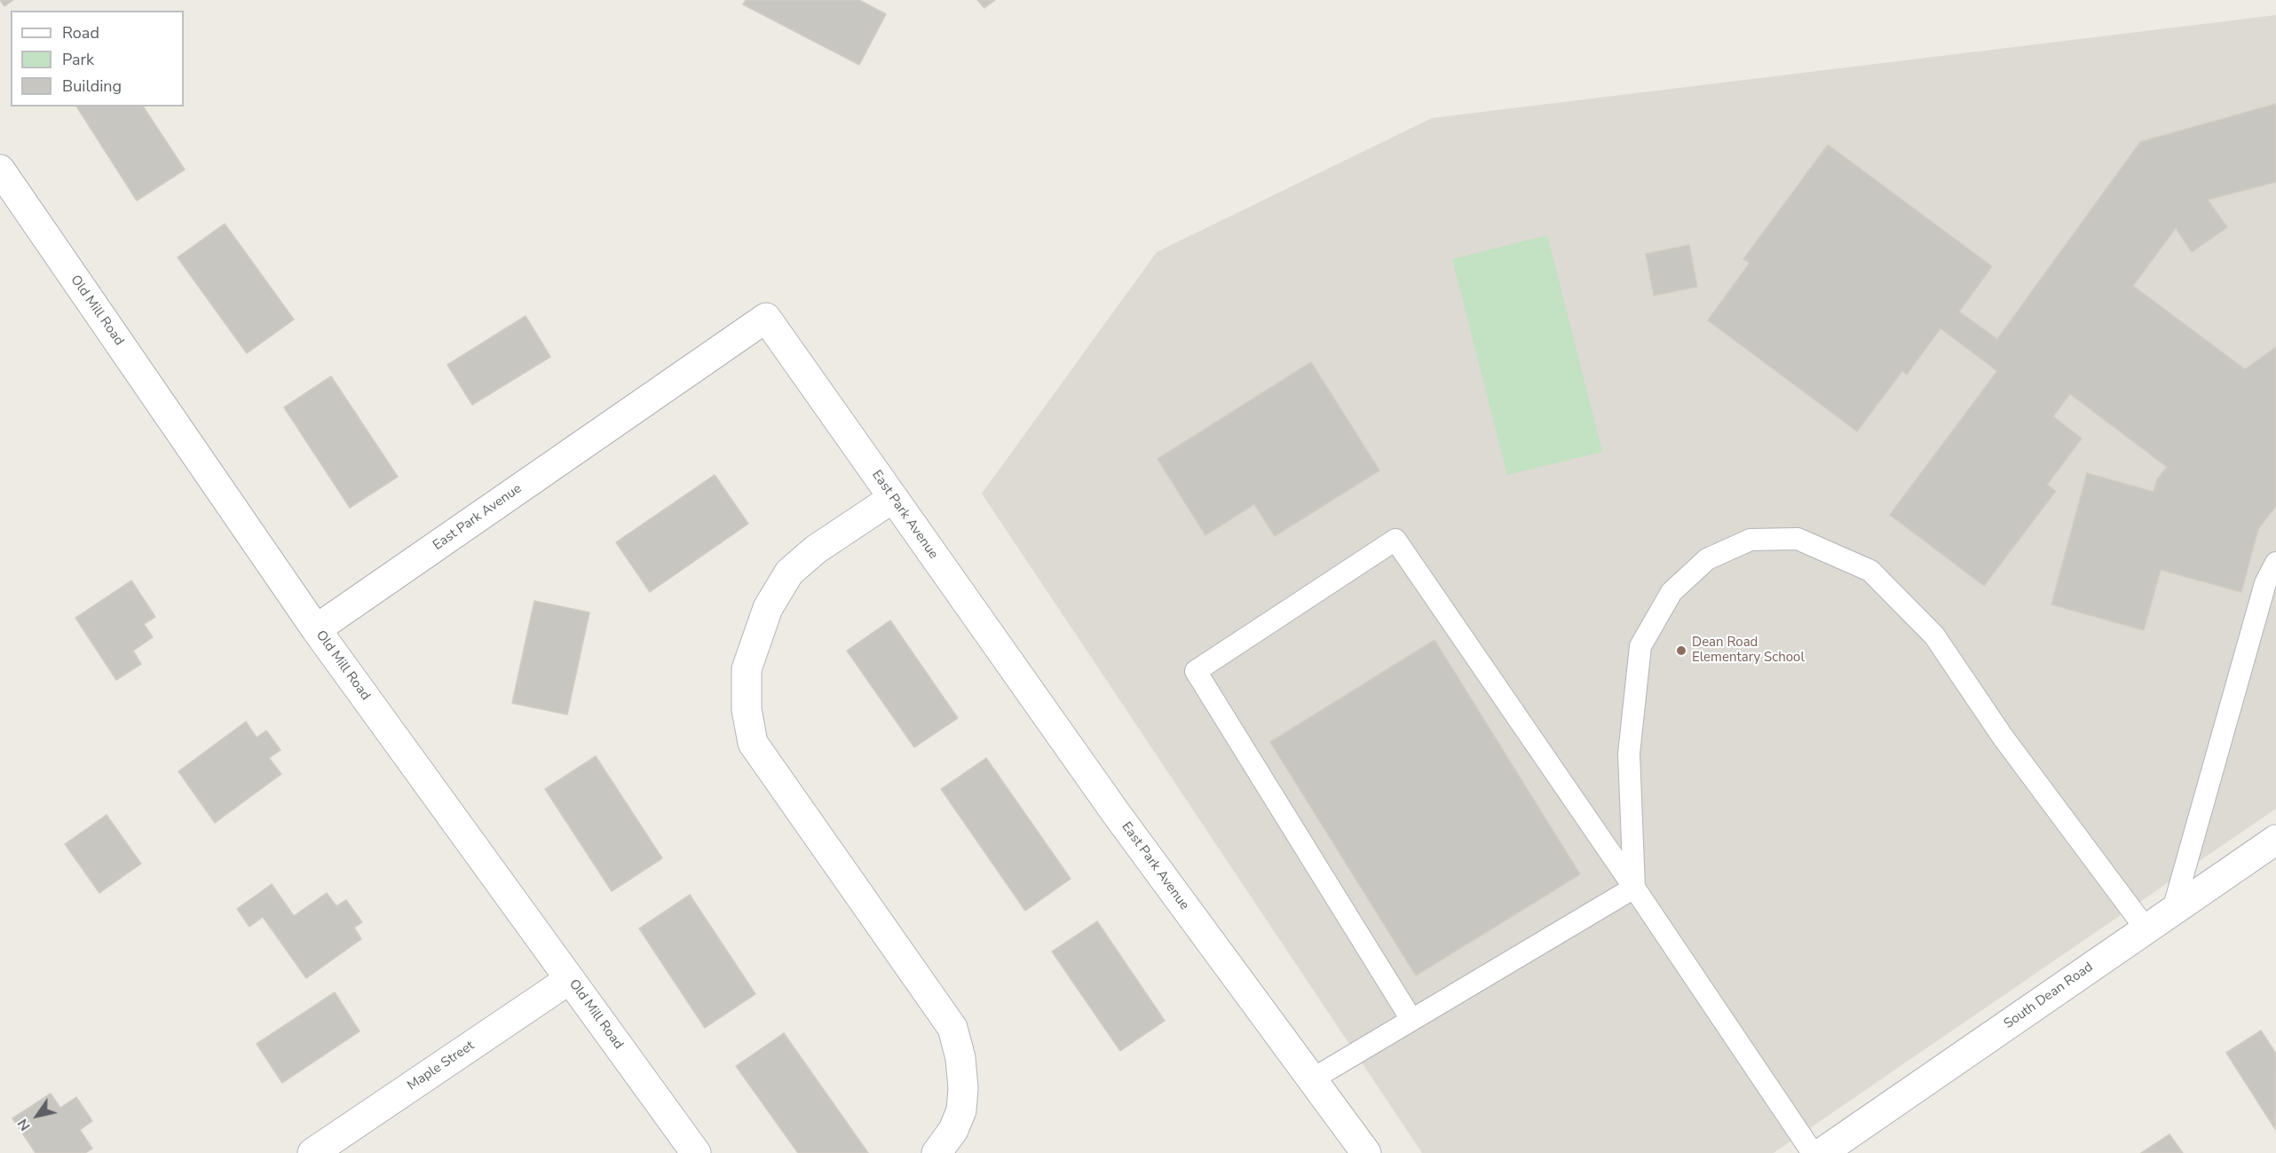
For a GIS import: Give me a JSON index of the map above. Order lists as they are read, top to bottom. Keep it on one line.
{"streets":{"street":["Old Mill Road","East Park Avenue","South Dean Road","Maple Street"]},"crossings":[["Old Mill Road","East Park Avenue"],["Old Mill Road","Maple Street"]],"places":["Dean Road Elementary School"],"legend":["Road","Park","Building"],"north":"bottom left"}
